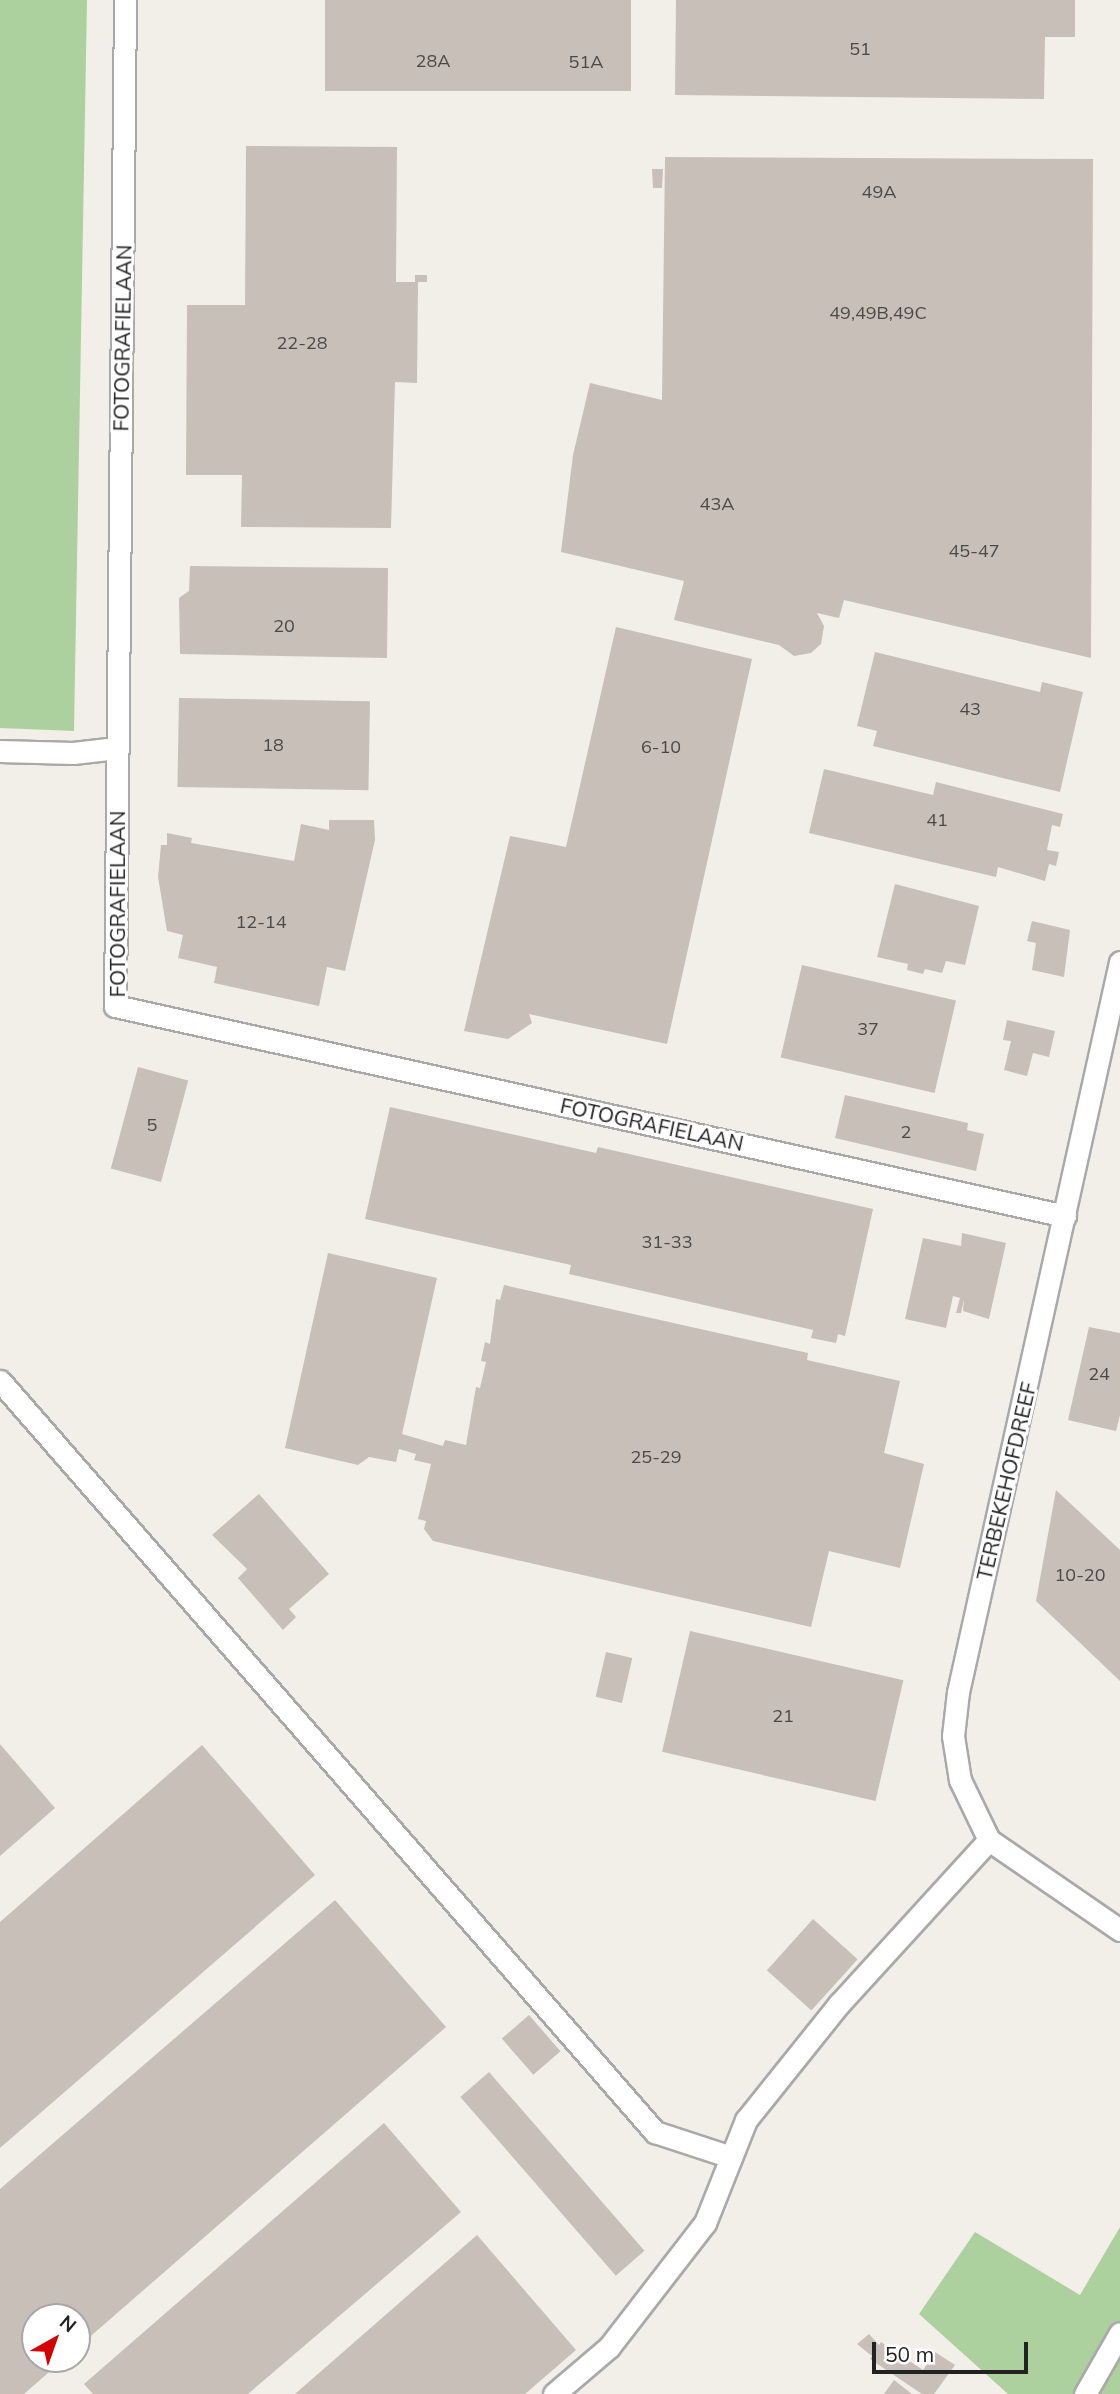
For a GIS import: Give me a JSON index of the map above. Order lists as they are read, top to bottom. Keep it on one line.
{"streets":{"street":["FOTOGRAFIELAAN","TERBEKEHOFDREEF"]},"crossings":[["FOTOGRAFIELAAN","TERBEKEHOFDREEF"]],"house_numbers":["51","28A","51A","49A","49,49B,49C","22-28","43A","45-47","20","43","18","6-10","41","12-14","37","5","2","31-33","24","25-29","10-20","21"],"scale_bar":"50 m","north":"top right"}
